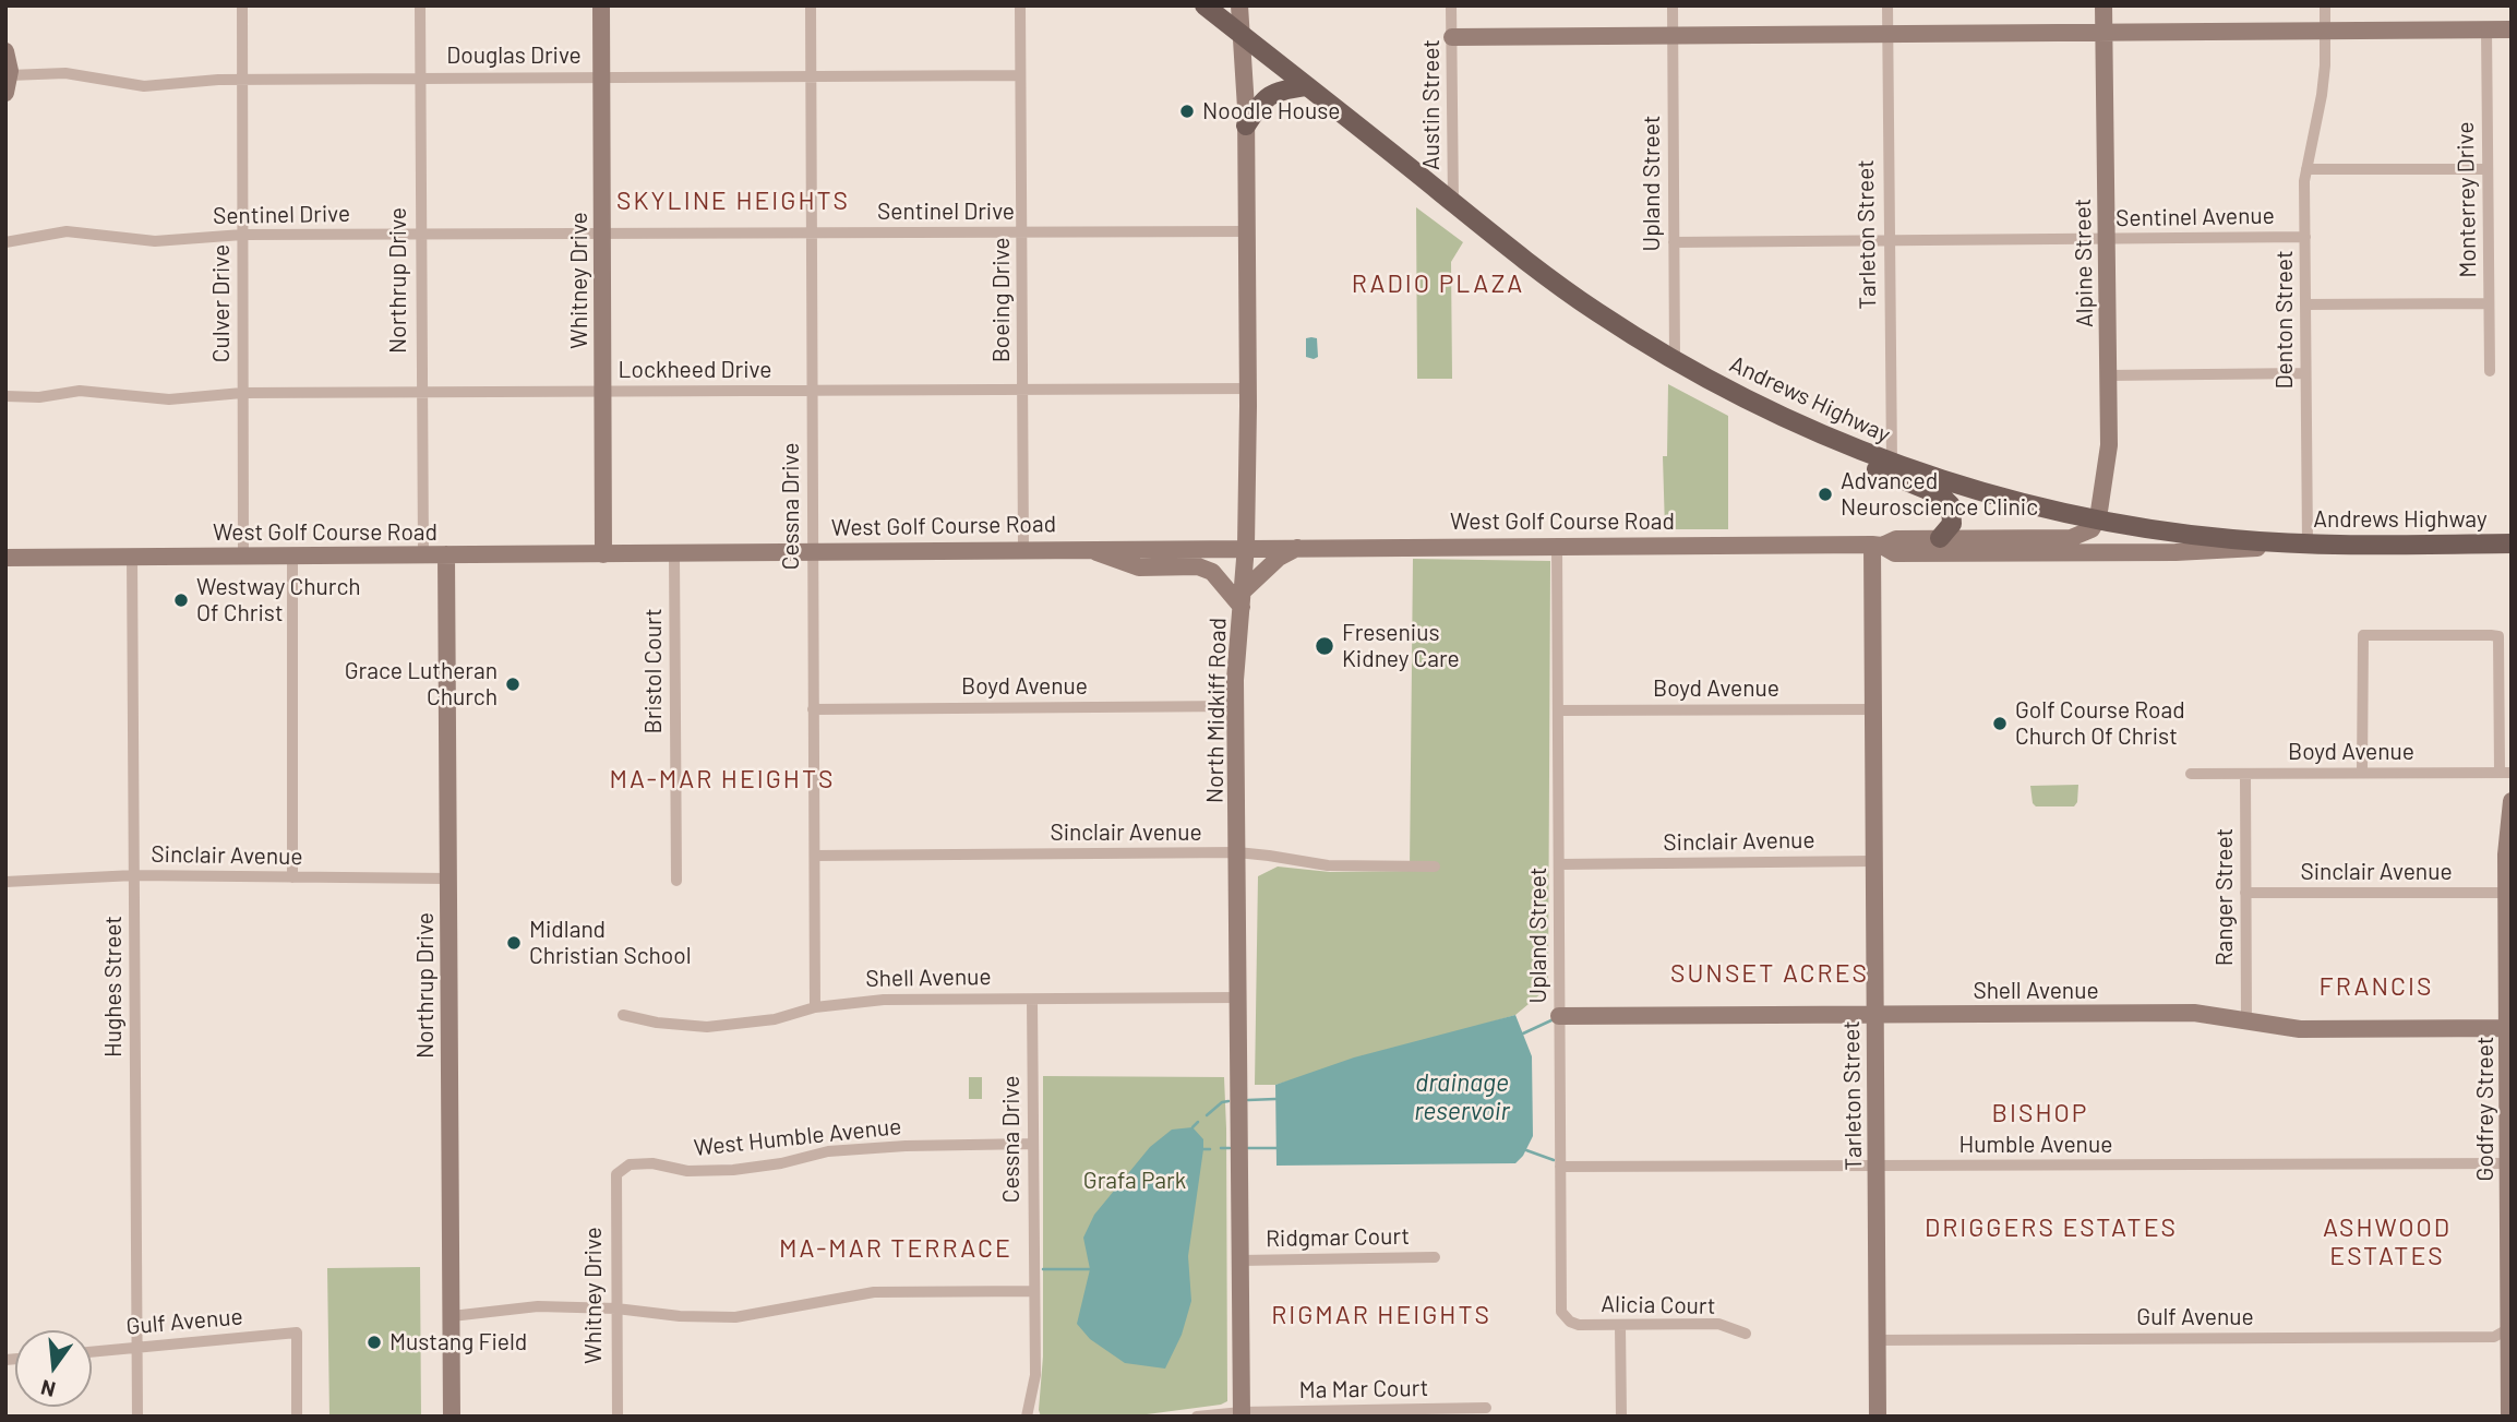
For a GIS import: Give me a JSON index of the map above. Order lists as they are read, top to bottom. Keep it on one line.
{"streets":{"main road":["Andrews Highway"],"street":["Douglas Drive","Austin Street","Upland Street","Monterrey Drive","Sentinel Drive","Sentinel Avenue","Tarleton Street","Alpine Street","Northrup Drive","Whitney Drive","Boeing Drive","Culver Drive","Denton Street","Lockheed Drive","Cessna Drive","West Golf Course Road","Bristol Court","Boyd Avenue","North Midkiff Road","Sinclair Avenue","Ranger Street","Shell Avenue","Hughes Street","Godfrey Street","West Humble Avenue","Humble Avenue","Ridgmar Court","Alicia Court","Gulf Avenue","Ma Mar Court"]},"crossings":[["Douglas Drive","Northrup Drive"],["Douglas Drive","Whitney Drive"],["Douglas Drive","Boeing Drive"],["Douglas Drive","Culver Drive"],["Douglas Drive","Cessna Drive"],["Austin Street","Andrews Highway"],["Upland Street","Sentinel Avenue"],["Upland Street","Andrews Highway"],["Upland Street","West Golf Course Road"],["Upland Street","Boyd Avenue"],["Upland Street","Sinclair Avenue"],["Upland Street","Shell Avenue"],["Upland Street","Humble Avenue"],["Upland Street","Alicia Court"],["Sentinel Drive","Northrup Drive"],["Sentinel Drive","Whitney Drive"],["Sentinel Drive","Boeing Drive"],["Sentinel Drive","Culver Drive"],["Sentinel Drive","Cessna Drive"],["Sentinel Drive","North Midkiff Road"],["Sentinel Avenue","Tarleton Street"],["Sentinel Avenue","Alpine Street"],["Sentinel Avenue","Denton Street"],["Tarleton Street","Andrews Highway"],["Tarleton Street","West Golf Course Road"],["Tarleton Street","Boyd Avenue"],["Tarleton Street","Sinclair Avenue"],["Tarleton Street","Shell Avenue"],["Tarleton Street","Humble Avenue"],["Tarleton Street","Gulf Avenue"],["Alpine Street","Andrews Highway"],["Alpine Street","West Golf Course Road"],["Northrup Drive","Lockheed Drive"],["Northrup Drive","West Golf Course Road"],["Northrup Drive","Sinclair Avenue"],["Whitney Drive","Lockheed Drive"],["Whitney Drive","West Golf Course Road"],["Whitney Drive","West Humble Avenue"],["Boeing Drive","Lockheed Drive"],["Boeing Drive","West Golf Course Road"],["Culver Drive","Lockheed Drive"],["Culver Drive","West Golf Course Road"],["Denton Street","Andrews Highway"],["Denton Street","West Golf Course Road"],["Lockheed Drive","Cessna Drive"],["Lockheed Drive","North Midkiff Road"],["Andrews Highway","West Golf Course Road"],["Andrews Highway","North Midkiff Road"],["Cessna Drive","West Golf Course Road"],["Cessna Drive","Boyd Avenue"],["Cessna Drive","Sinclair Avenue"],["Cessna Drive","Shell Avenue"],["Cessna Drive","West Humble Avenue"],["West Golf Course Road","Bristol Court"],["West Golf Course Road","North Midkiff Road"],["West Golf Course Road","Hughes Street"],["Boyd Avenue","North Midkiff Road"],["Boyd Avenue","Ranger Street"],["North Midkiff Road","Sinclair Avenue"],["North Midkiff Road","Shell Avenue"],["North Midkiff Road","Ridgmar Court"],["North Midkiff Road","Ma Mar Court"],["Sinclair Avenue","Ranger Street"],["Sinclair Avenue","Hughes Street"],["Sinclair Avenue","Godfrey Street"],["Ranger Street","Shell Avenue"],["Shell Avenue","Godfrey Street"],["Hughes Street","Gulf Avenue"],["Godfrey Street","Humble Avenue"],["Godfrey Street","Gulf Avenue"]],"districts":["SKYLINE HEIGHTS","RADIO PLAZA","MA-MAR HEIGHTS","SUNSET ACRES","FRANCIS","BISHOP","DRIGGERS ESTATES","ASHWOOD ESTATES","MA-MAR TERRACE","RIGMAR HEIGHTS"],"water":["drainage reservoir"],"parks":["Grafa Park"],"places":["Noodle House","Advanced Neuroscience Clinic","Westway Church Of Christ","Fresenius Kidney Care","Grace Lutheran Church","Golf Course Road Church Of Christ","Midland Christian School","Mustang Field"],"north":"bottom"}
